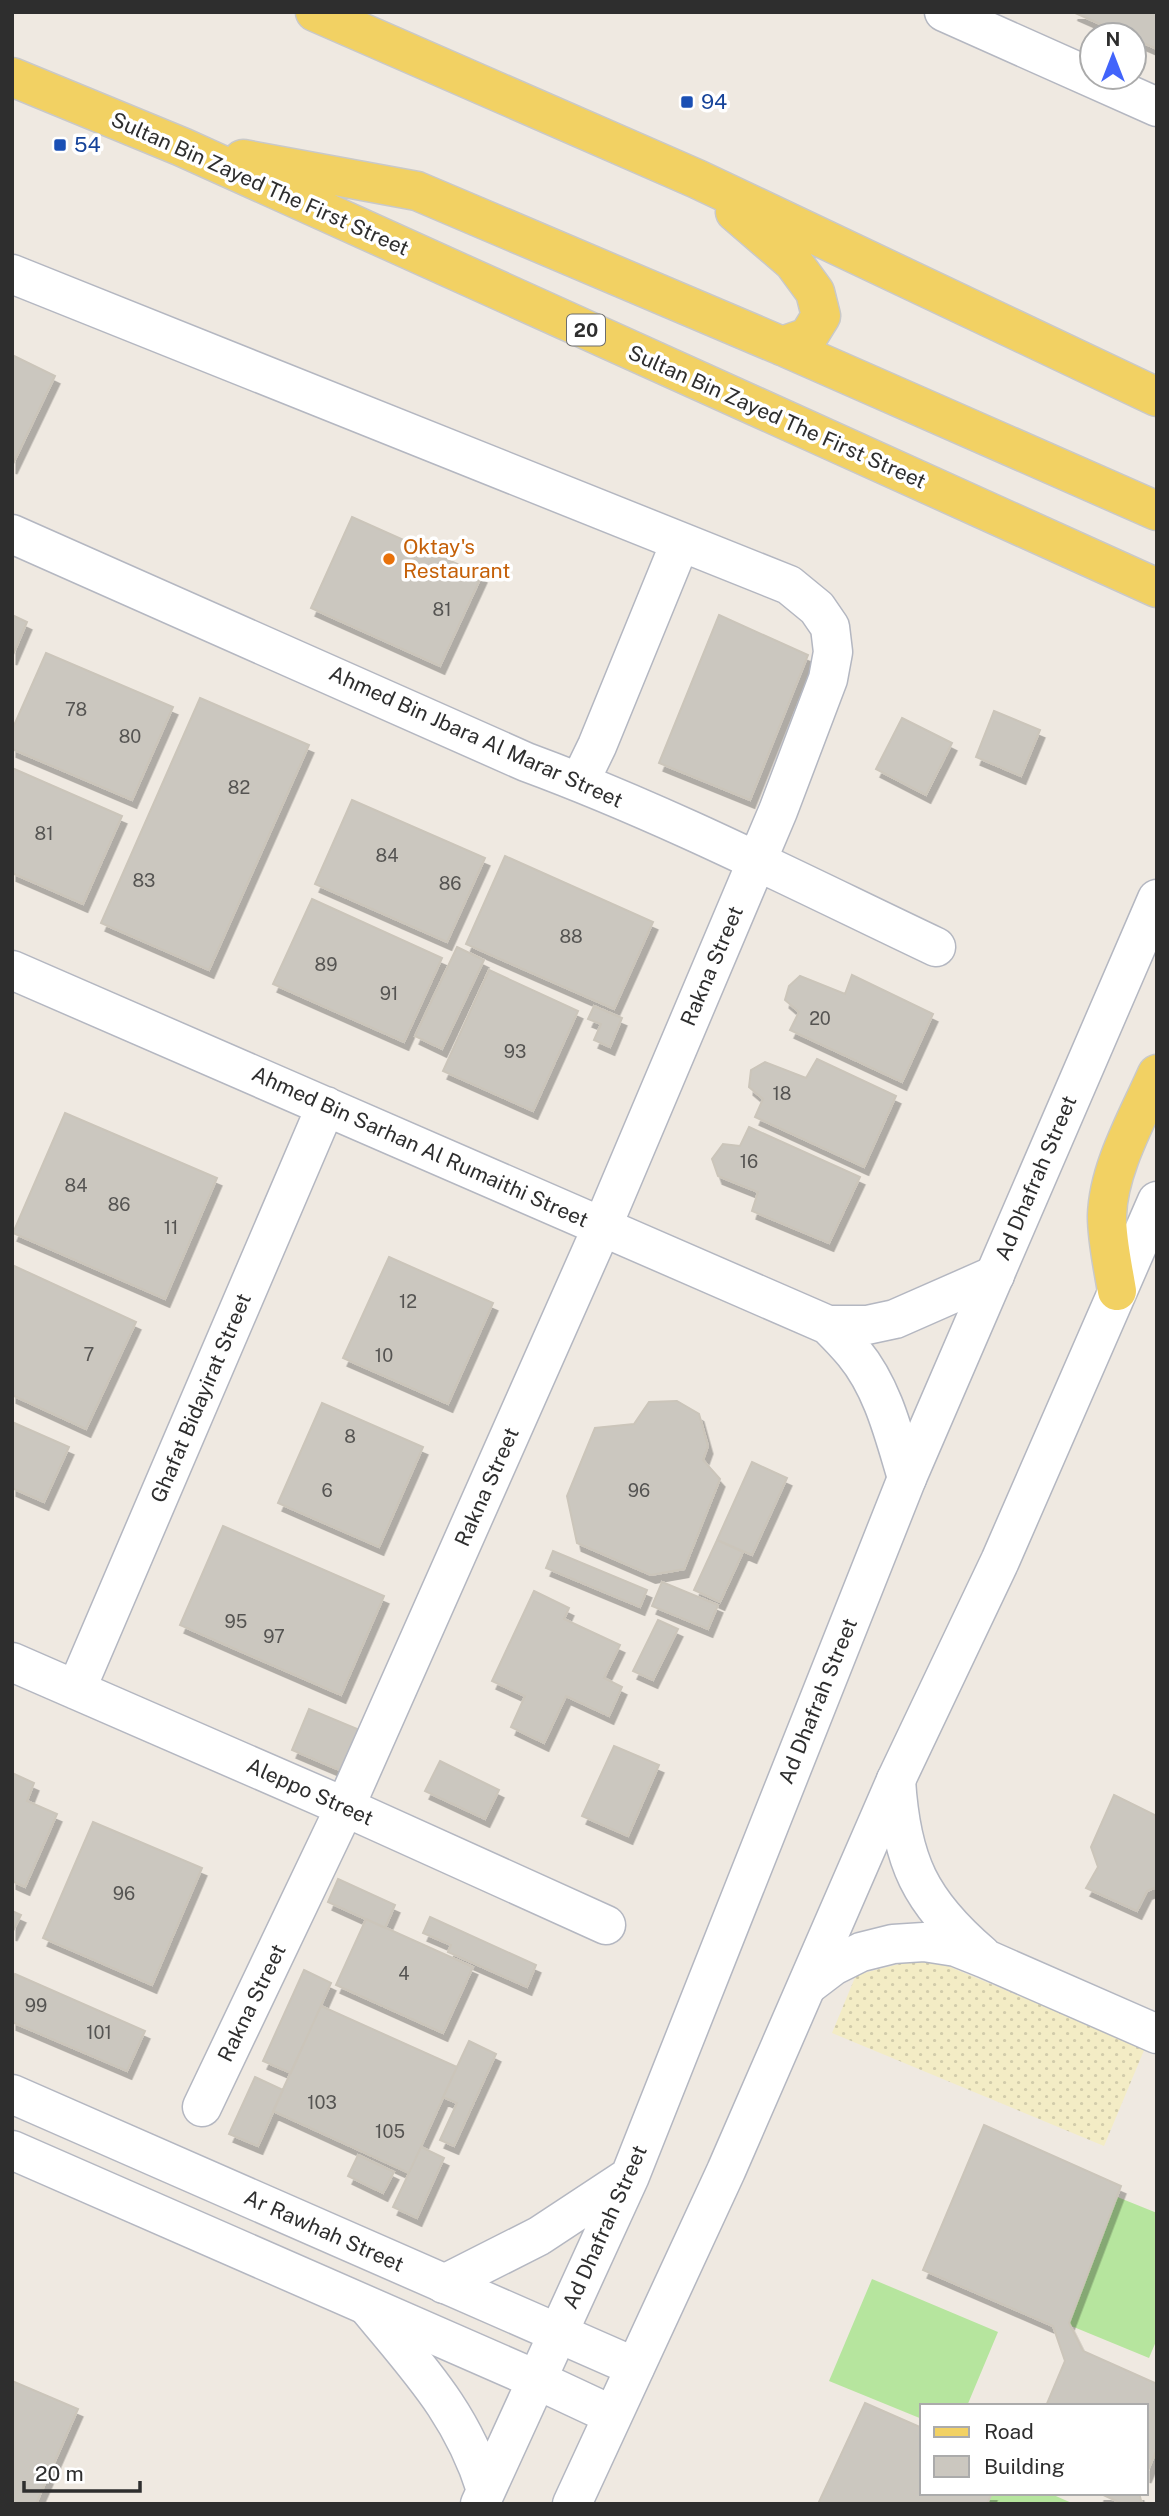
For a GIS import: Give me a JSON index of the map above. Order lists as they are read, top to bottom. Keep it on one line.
{"streets":{"main road":["Sultan Bin Zayed The First Street","20"],"street":["Ahmed Bin Jbara Al Marar Street","Rakna Street","Ahmed Bin Sarhan Al Rumaithi Street","Ad Dhafrah Street","Ghafat Bidayirat Street","Aleppo Street","Ar Rawhah Street"]},"crossings":[["Ahmed Bin Jbara Al Marar Street","Rakna Street"],["Rakna Street","Ahmed Bin Sarhan Al Rumaithi Street"],["Rakna Street","Aleppo Street"],["Ahmed Bin Sarhan Al Rumaithi Street","Ad Dhafrah Street"],["Ahmed Bin Sarhan Al Rumaithi Street","Ghafat Bidayirat Street"],["Ad Dhafrah Street","Ar Rawhah Street"],["Ghafat Bidayirat Street","Aleppo Street"]],"places":{"transit":["94","54"],"other":["Oktay's Restaurant"]},"house_numbers":["81","78","80","82","81","84","83","86","88","89","91","20","93","18","16","84","86","11","12","7","10","8","6","96","95","97","96","4","99","101","103","105"],"legend":["Road","Building"],"scale_bar":"20 m","north":"top"}
